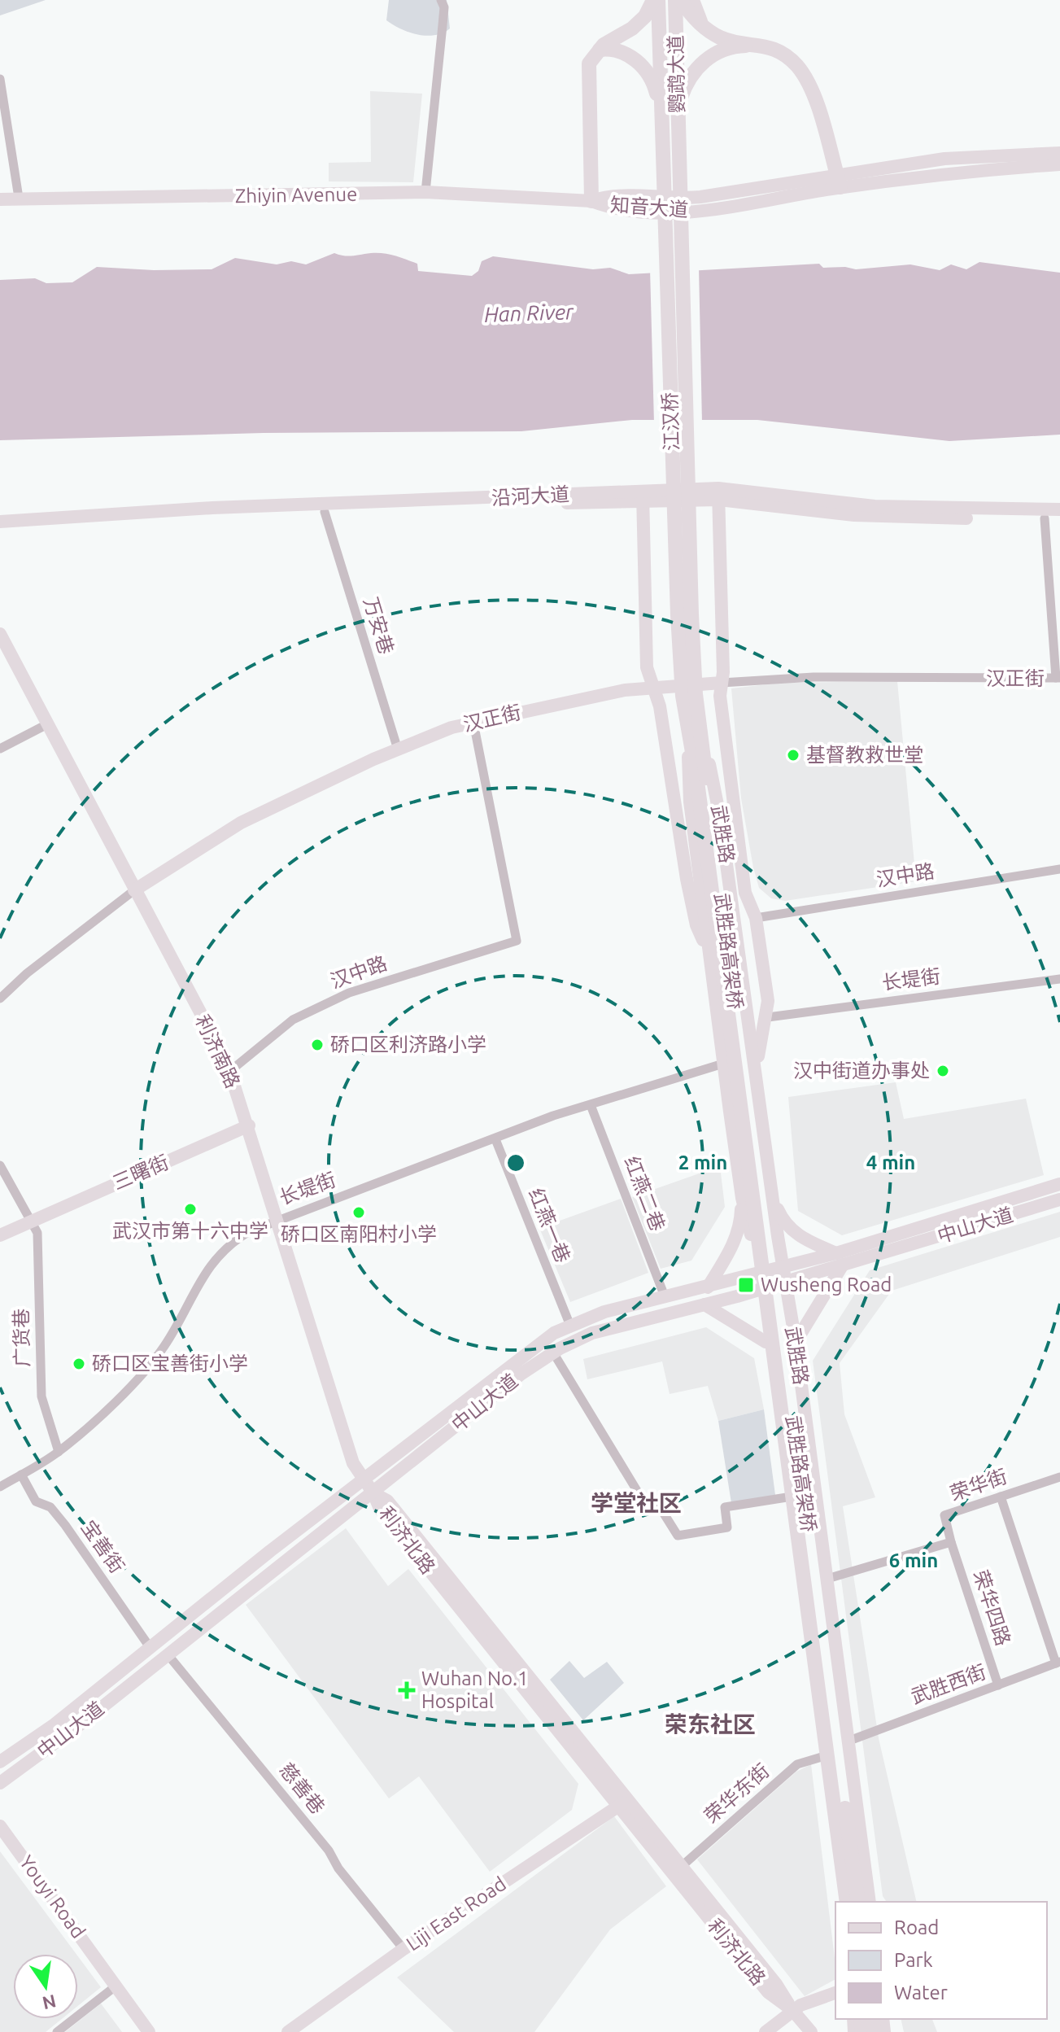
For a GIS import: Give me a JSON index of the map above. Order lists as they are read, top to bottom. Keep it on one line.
{"streets":{"main road":["鹦鹉大道","Zhiyin Avenue","知音大道","江汉桥","沿河大道","汉正街","武胜路","武胜路高架桥","利济南路","三曙街","中山大道","利济北路","Youyi Road","Liji East Road"],"street":["万安巷","汉中路","长堤街","红燕二巷","红燕一巷","广货巷","荣华街","宝善街","荣华四路","武胜西街","慈善巷","荣华东街"]},"crossings":[["鹦鹉大道","江汉桥"],["Zhiyin Avenue","知音大道"],["江汉桥","武胜路"],["沿河大道","万安巷"],["万安巷","汉正街"],["汉正街","汉中路"],["汉正街","利济南路"],["武胜路","长堤街"],["武胜路","中山大道"],["武胜路","武胜西街"],["武胜路","荣华东街"],["汉中路","利济南路"],["长堤街","利济南路"],["长堤街","红燕二巷"],["长堤街","红燕一巷"],["长堤街","广货巷"],["长堤街","宝善街"],["利济南路","三曙街"],["利济南路","中山大道"],["利济南路","利济北路"],["三曙街","广货巷"],["红燕二巷","中山大道"],["红燕一巷","中山大道"],["中山大道","利济北路"],["中山大道","宝善街"],["中山大道","慈善巷"],["荣华街","荣华四路"],["利济北路","荣华东街"],["利济北路","Liji East Road"],["荣华四路","武胜西街"],["慈善巷","Liji East Road"]],"districts":["学堂社区","荣东社区"],"water":["Han River"],"places":{"other":["基督教救世堂","硚口区利济路小学","汉中街道办事处","武汉市第十六中学","硚口区南阳村小学","硚口区宝善街小学"],"transit":["Wusheng Road"],"health":["Wuhan No.1 Hospital"]},"legend":["Road","Park","Water"],"north":"bottom","rings":["2 min","4 min","6 min"]}
